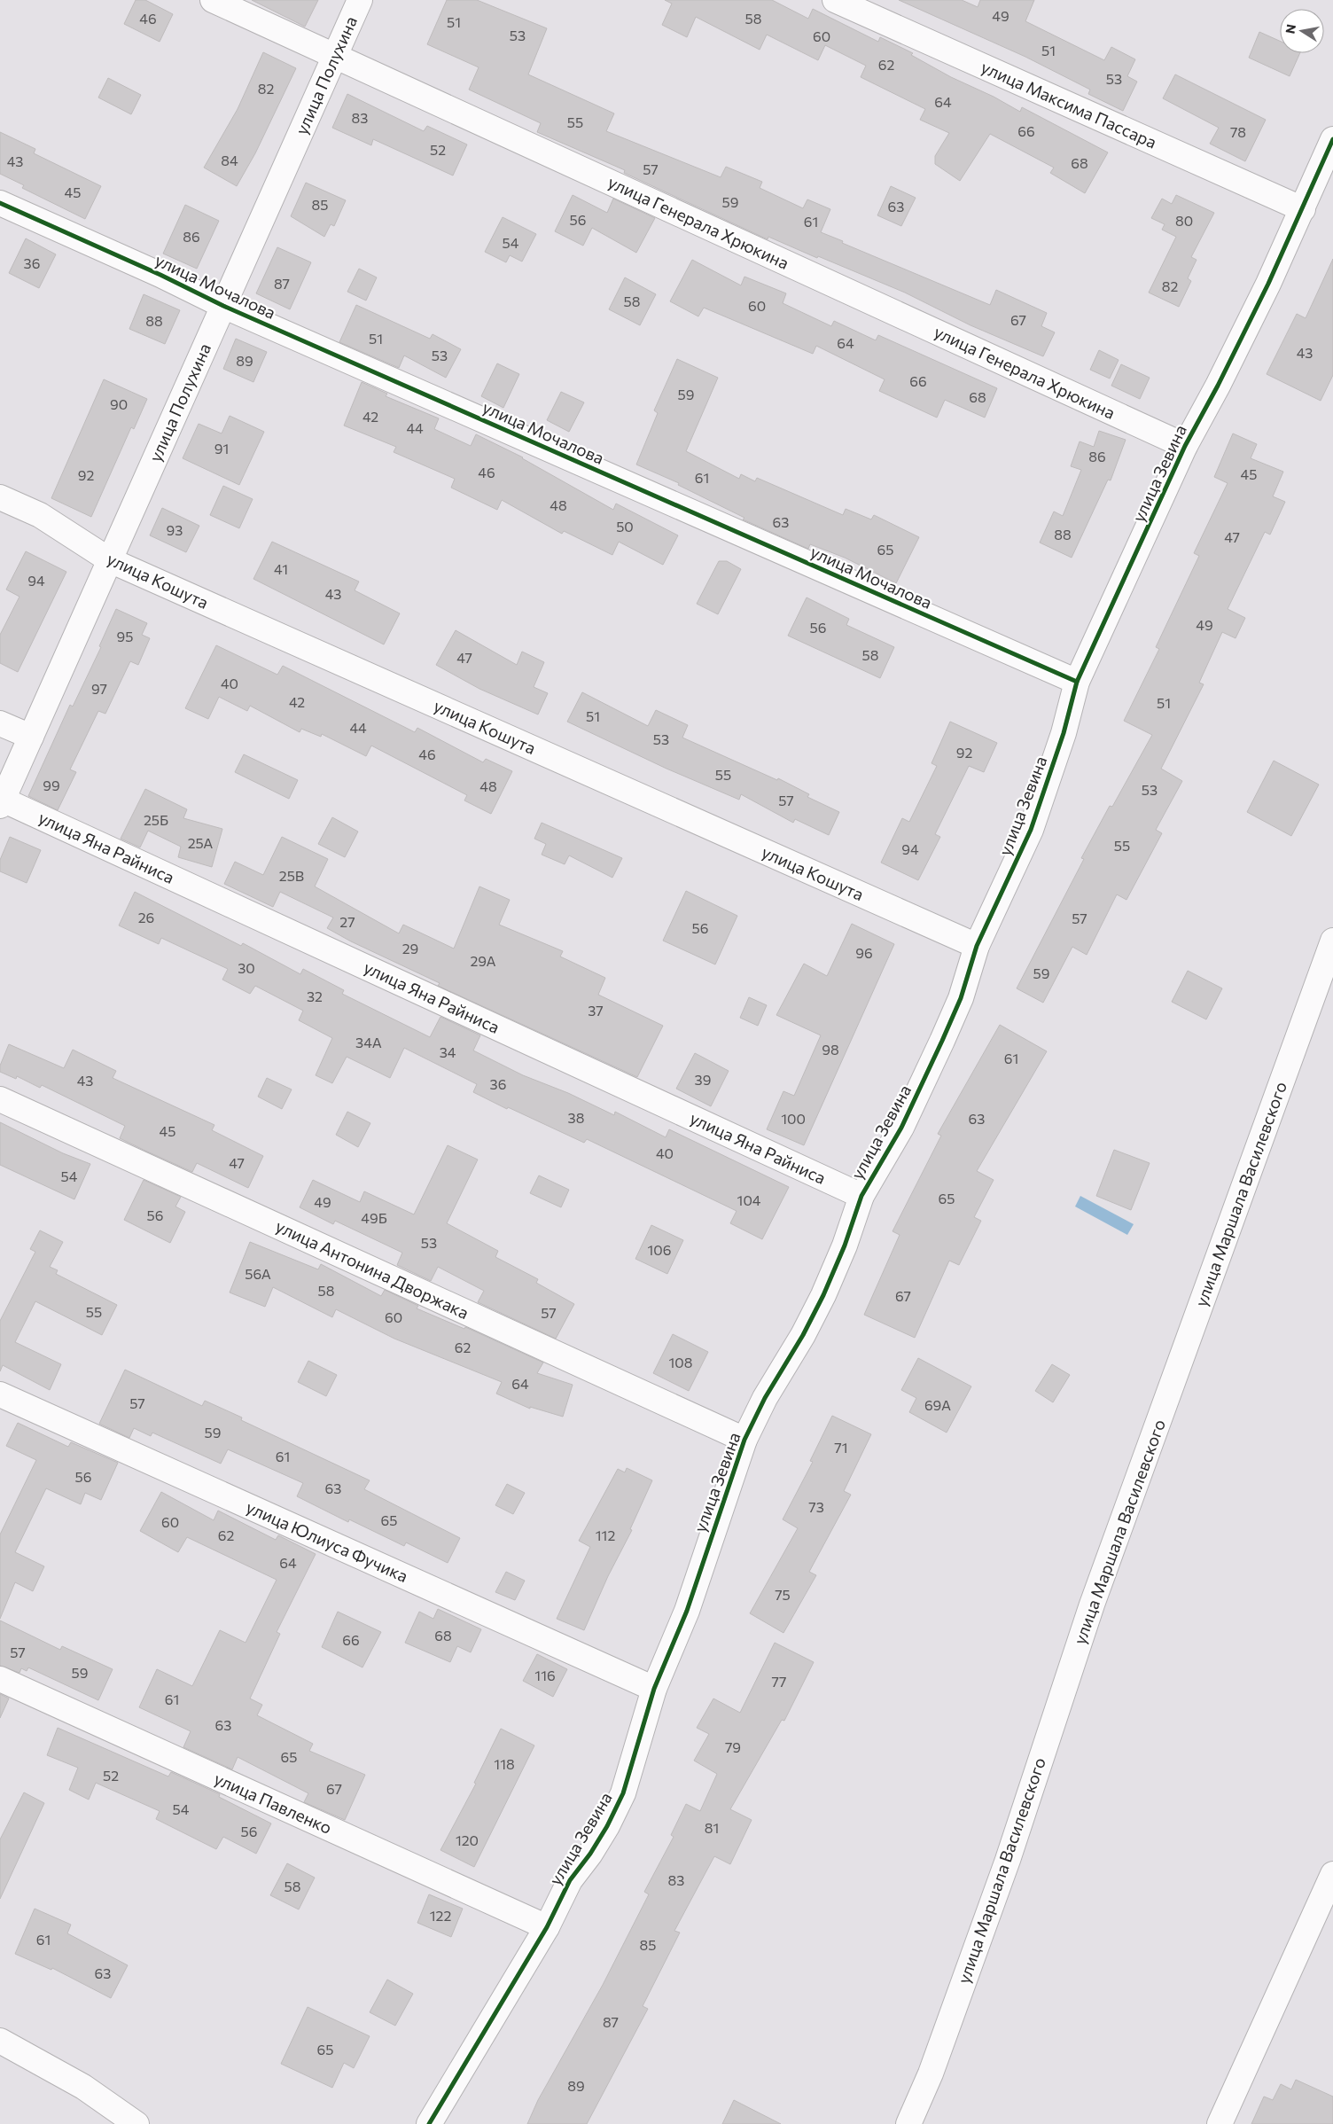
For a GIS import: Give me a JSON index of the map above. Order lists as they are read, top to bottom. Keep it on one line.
{"streets":{"street":["улица Полухина","улица Максима Пассара","улица Генерала Хрюкина","улица Мочалова","улица Зевина","улица Кошута","улица Яна Райниса","улица Маршала Василевского","улица Антонина Дворжака","улица Юлиуса Фучика","улица Павленко"]},"crossings":[["улица Полухина","улица Генерала Хрюкина"],["улица Полухина","улица Мочалова"],["улица Полухина","улица Кошута"],["улица Полухина","улица Яна Райниса"],["улица Максима Пассара","улица Зевина"],["улица Генерала Хрюкина","улица Зевина"],["улица Мочалова","улица Зевина"],["улица Зевина","улица Кошута"],["улица Зевина","улица Яна Райниса"],["улица Зевина","улица Антонина Дворжака"],["улица Зевина","улица Юлиуса Фучика"],["улица Зевина","улица Павленко"]],"house_numbers":["49","46","58","51","53","60","51","62","53","82","64","83","55","66","78","52","84","43","68","57","45","59","85","63","56","80","61","86","54","36","87","82","58","60","67","88","51","64","43","53","89","66","59","68","90","42","44","91","86","46","45","92","61","48","63","50","93","88","47","65","41","94","43","49","56","95","58","47","40","97","42","51","51","44","53","92","46","55","99","48","53","57","25Б","25А","55","94","25В","26","57","27","56","29","96","29А","30","59","32","37","34А","98","34","61","39","43","36","38","100","63","45","40","47","54","65","104","49","56","49Б","53","106","56А","58","67","55","57","60","62","108","64","57","69А","59","71","61","56","63","73","65","60","62","112","64","75","68","66","57","59","116","77","61","63","79","65","118","52","67","54","81","56","120","83","58","122","61","85","63","87","65","89"],"north":"left"}
